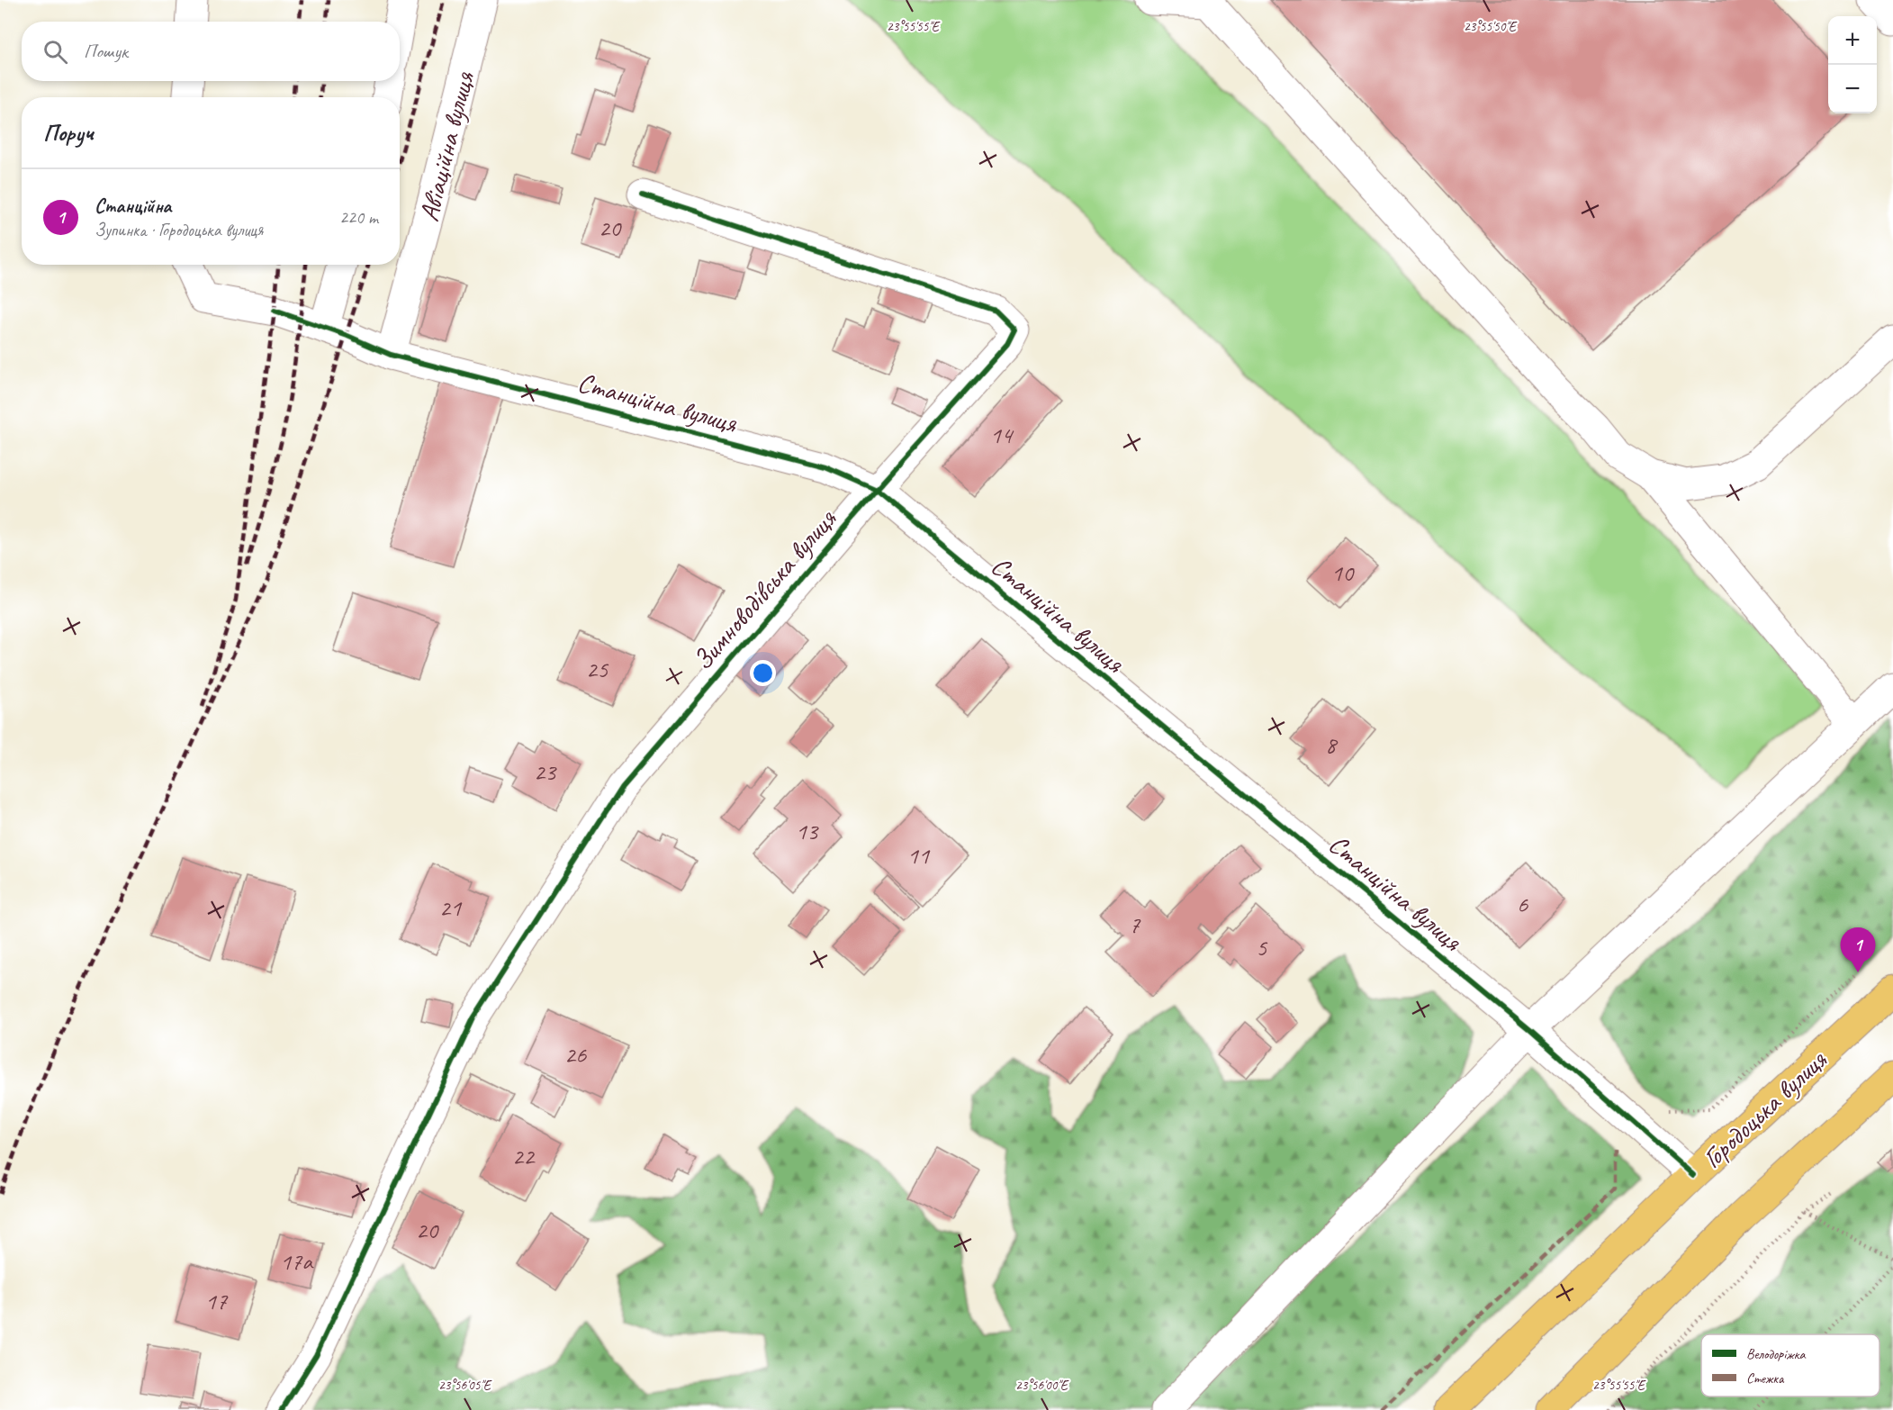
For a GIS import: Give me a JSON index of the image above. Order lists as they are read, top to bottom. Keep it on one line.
{"streets":{"main road":["Городоцька вулиця"],"street":["Авіаційна вулиця","Станційна вулиця","Зимноводівська вулиця"]},"crossings":[["Авіаційна вулиця","Станційна вулиця"],["Станційна вулиця","Зимноводівська вулиця"],["Станційна вулиця","Городоцька вулиця"]],"house_numbers":["20","14","10","25","8","23","13","11","6","21","7","5","26","22","20","17а","17"],"legend":["Велодоріжка","Стежка"],"page":{"map_buttons":["+","−"],"search":"Пошук","heading":"Поруч","list":[{"mark":"1","name":"Станційна","note":"Зупинка · Городоцька вулиця","value":"220 m"}],"pins":"1"},"coordinates":["23°55'55\"E","23°55'50\"E","23°56'05\"E","23°56'00\"E"]}
